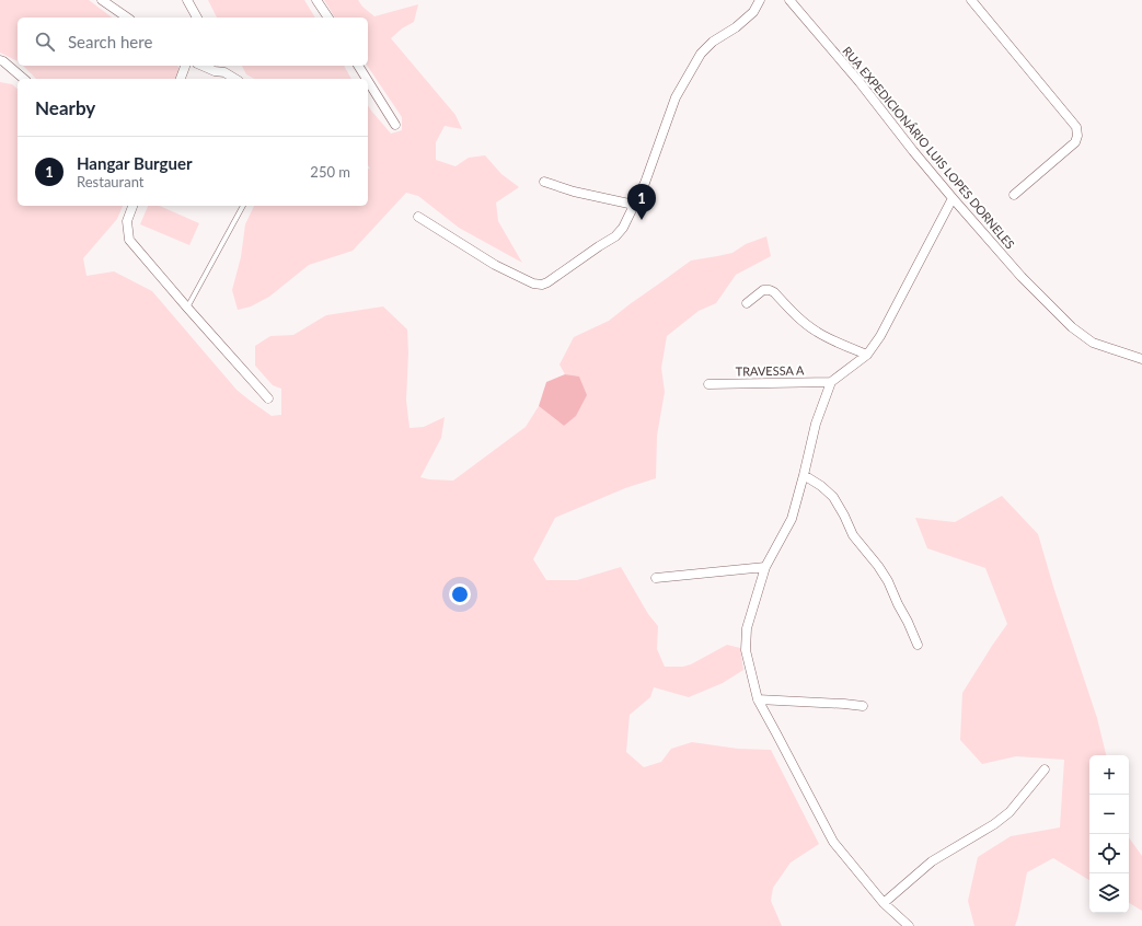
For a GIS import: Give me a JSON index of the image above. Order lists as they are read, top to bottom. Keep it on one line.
{"streets":{"street":["RUA EXPEDICIONÁRIO LUIS LOPES DORNELES","TRAVESSA A"]},"page":{"search":"Search here","heading":"Nearby","list":[{"mark":"1","name":"Hangar Burguer","note":"Restaurant","value":"250 m"}],"pins":"1","map_buttons":["+","−"]}}
